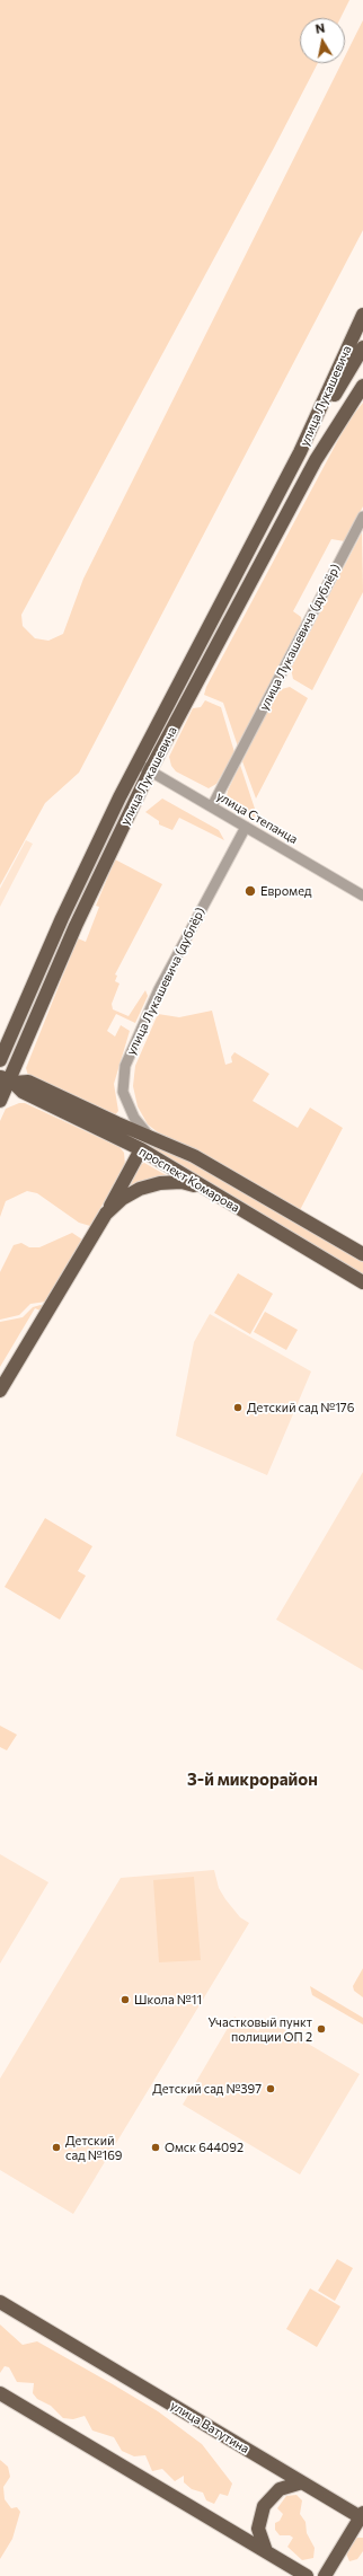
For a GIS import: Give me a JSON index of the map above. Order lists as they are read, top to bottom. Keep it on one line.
{"streets":{"main road":["улица Лукашевича","проспект Комарова","улица Ватутина"],"street":["улица Лукашевича (дублёр)","улица Степанца"]},"crossings":[["улица Лукашевича","улица Степанца"],["улица Лукашевича","проспект Комарова"],["улица Лукашевича (дублёр)","улица Степанца"],["улица Лукашевича (дублёр)","проспект Комарова"]],"districts":["3-й микрорайон"],"places":["Евромед","Детский сад №176","Школа №11","Участковый пункт полиции ОП 2","Детский сад №397","Детский сад №169","Омск 644092"],"north":"top"}
